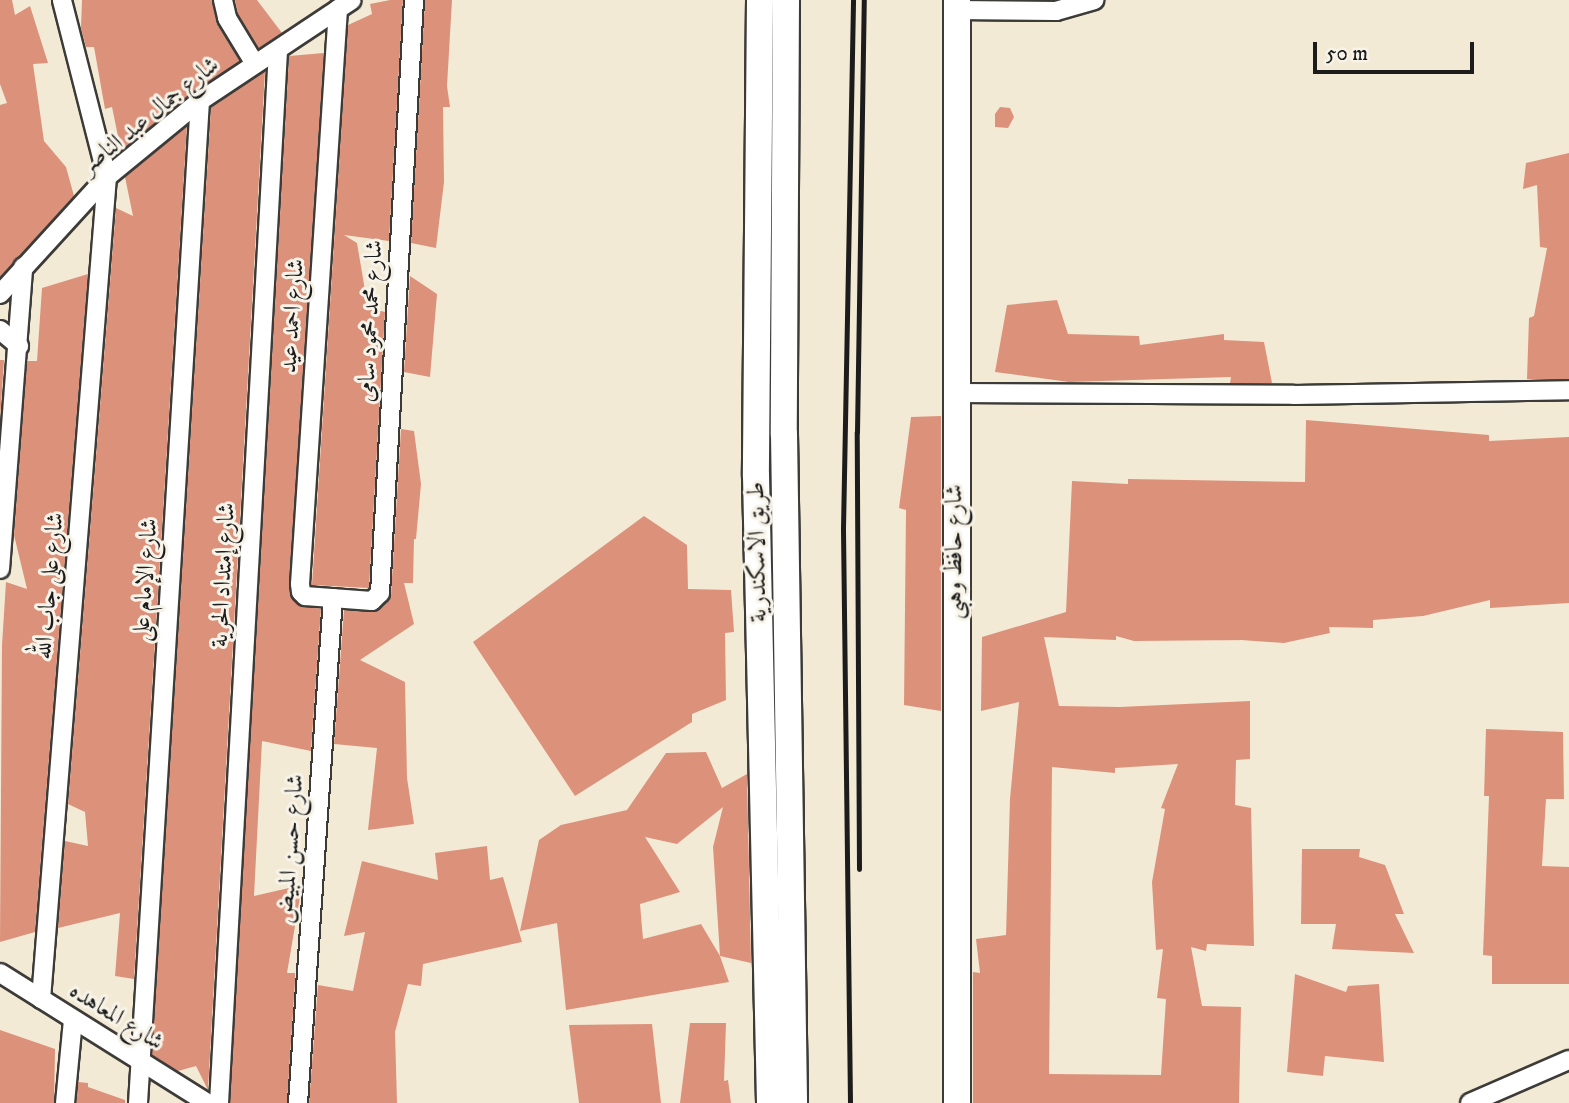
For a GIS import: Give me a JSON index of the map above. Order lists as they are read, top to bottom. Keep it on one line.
{"streets":{"main road":["طريق الاسكندرية","شارع حافظ وهبى"],"street":["شارع جمال عبد الناصر","شارع احمد عيد","شارع محمد محمود سامى","شارع إمتداد الحرية","شارع الإمام على","شارع على جاب الله","شارع حسن المبيض","شارع المعاهده"]},"crossings":[["شارع جمال عبد الناصر","شارع احمد عيد"],["شارع جمال عبد الناصر","شارع إمتداد الحرية"],["شارع جمال عبد الناصر","شارع الإمام على"],["شارع جمال عبد الناصر","شارع على جاب الله"],["شارع احمد عيد","شارع محمد محمود سامى"],["شارع احمد عيد","شارع حسن المبيض"],["شارع محمد محمود سامى","شارع حسن المبيض"],["شارع الإمام على","شارع المعاهده"],["شارع على جاب الله","شارع المعاهده"]],"scale_bar":"50 m"}
